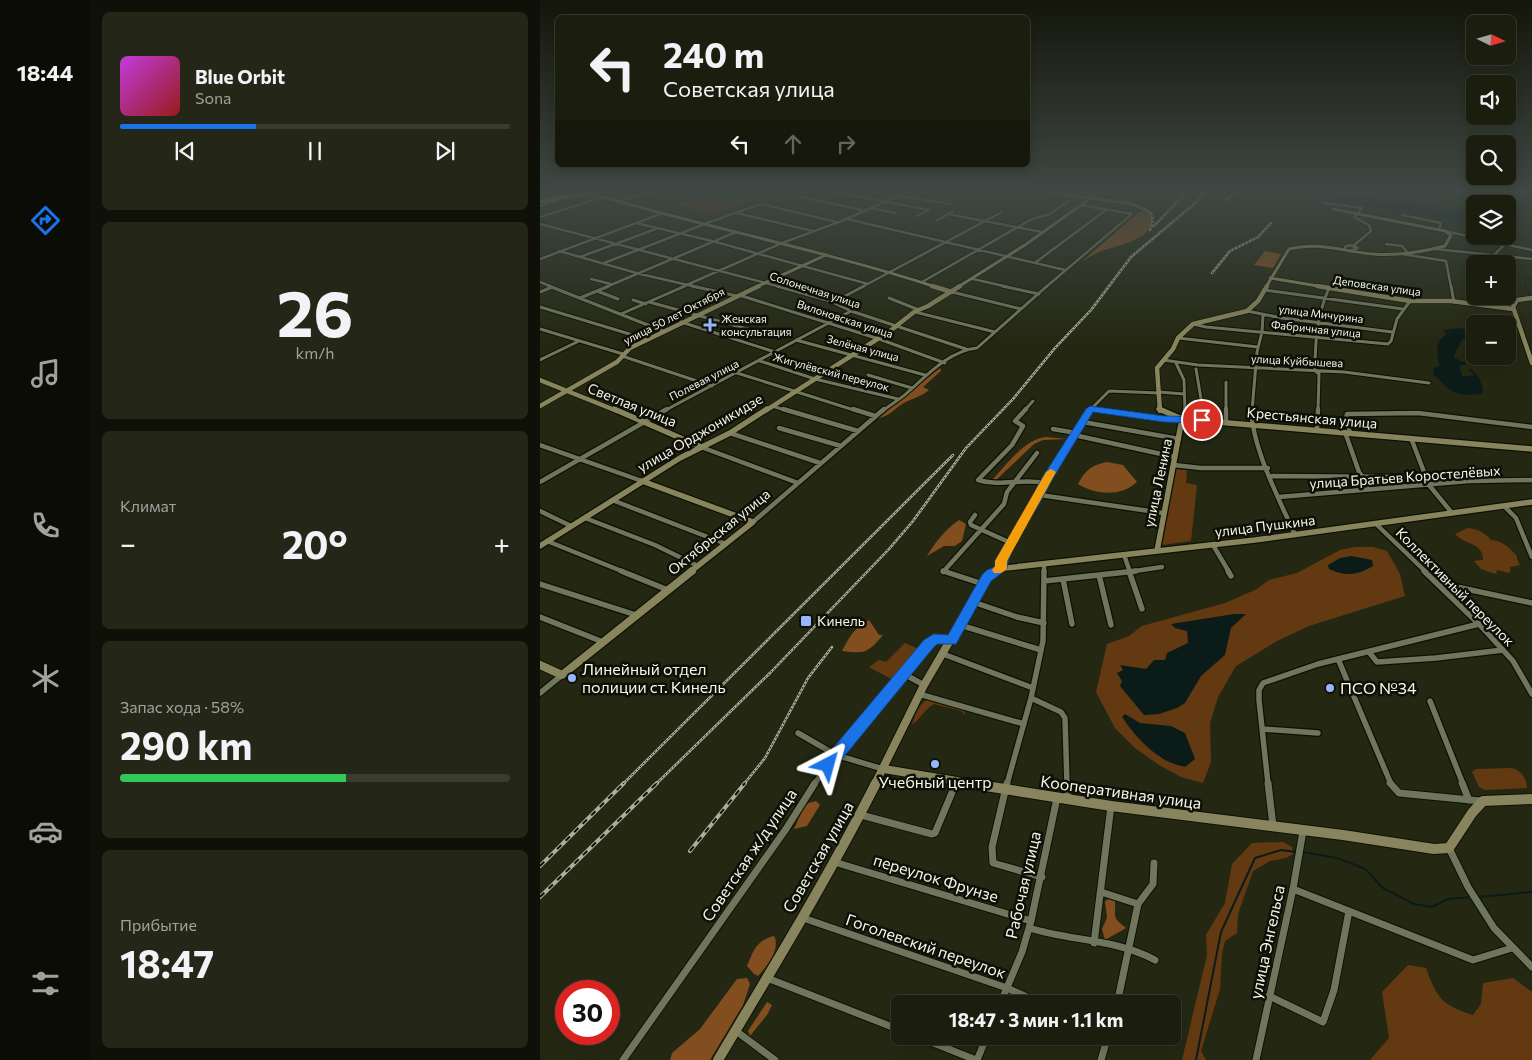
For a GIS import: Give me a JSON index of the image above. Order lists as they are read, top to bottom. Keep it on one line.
{"streets":{"street":["Деповская улица","Солонечная улица","улица Мичурина","улица 50 лет Октября","Вилоновская улица","Фабричная улица","Зелёная улица","улица Куйбышева","Жигулёвский переулок","Полевая улица","Светлая улица","Крестьянская улица","улица Орджоникидзе","улица Братьев Коростелёвых","улица Ленина","улица Пушкина","Октябрьская улица","Коллективный переулок","Кооперативная улица","Советская ж/д улица","Советская улица","переулок Фрунзе","Рабочая улица","улица Энгельса","Гоголевский переулок"]},"crossings":[["Солонечная улица","улица 50 лет Октября"],["Солонечная улица","Полевая улица"],["Солонечная улица","улица Орджоникидзе"],["Солонечная улица","Октябрьская улица"],["улица Мичурина","Фабричная улица"],["улица 50 лет Октября","Вилоновская улица"],["улица 50 лет Октября","Светлая улица"],["Вилоновская улица","Полевая улица"],["Вилоновская улица","улица Орджоникидзе"],["Вилоновская улица","Октябрьская улица"],["Зелёная улица","Полевая улица"],["Зелёная улица","улица Орджоникидзе"],["Зелёная улица","Октябрьская улица"],["Жигулёвский переулок","Полевая улица"],["Жигулёвский переулок","улица Орджоникидзе"],["Жигулёвский переулок","Октябрьская улица"],["Полевая улица","Светлая улица"],["Светлая улица","улица Орджоникидзе"],["Светлая улица","Октябрьская улица"],["Крестьянская улица","улица Ленина"],["улица Ленина","улица Пушкина"],["улица Пушкина","Коллективный переулок"],["улица Пушкина","Советская улица"],["Кооперативная улица","Советская ж/д улица"],["Кооперативная улица","Советская улица"],["Кооперативная улица","Рабочая улица"],["Кооперативная улица","улица Энгельса"],["Советская ж/д улица","Советская улица"],["Советская улица","переулок Фрунзе"],["Советская улица","Гоголевский переулок"],["переулок Фрунзе","Рабочая улица"],["Рабочая улица","Гоголевский переулок"]],"places":{"health":["Женская консультация"],"transit":["Кинель"],"other":["Линейный отдел полиции ст. Кинель","ПСО №34","Учебный центр"]},"north":"right","page":{"tabs":"18:44","map_buttons":["+","−"],"turn":["240 m","Советская улица"],"song":["Blue Orbit","Sona"],"tile":[["26","km/h"],"Климат",["Запас хода · 58%","290 km"],["Прибытие","18:47"]],"heat":["−","20°","+"],"limit":"30","trip":"18:47 · 3 мин · 1.1 km"}}
